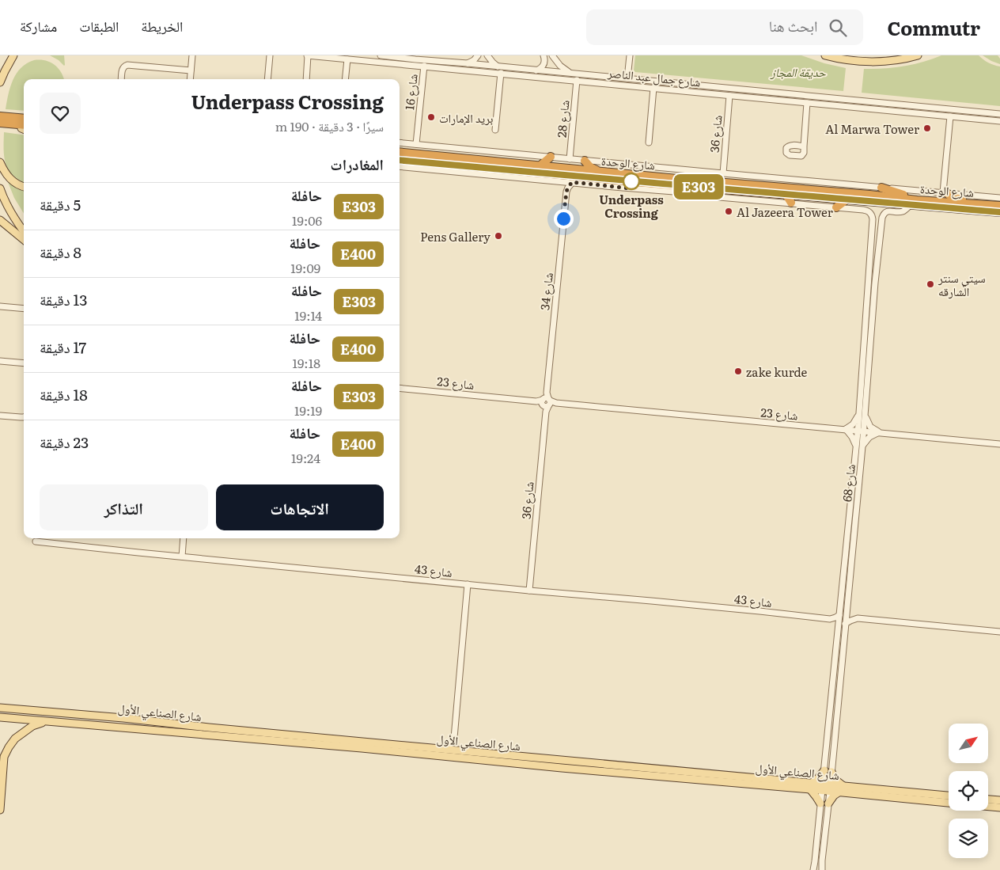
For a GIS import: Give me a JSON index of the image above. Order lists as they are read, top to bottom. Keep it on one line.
{"streets":{"highway":["شارع الوحدة"],"main road":["شارع الصناعي الأول"],"street":["شارع جمال عبد الناصر","شارع 16","شارع 28","شارع 36","شارع 34","شارع 23","شارع 68","شارع 43"]},"crossings":[["شارع جمال عبد الناصر","شارع 16"],["شارع جمال عبد الناصر","شارع 28"],["شارع جمال عبد الناصر","شارع 36"],["شارع 36","شارع 34"],["شارع 36","شارع 23"],["شارع 36","شارع 43"],["شارع الوحدة","شارع 68"],["شارع 34","شارع 23"],["شارع 23","شارع 68"],["شارع 68","شارع 43"],["شارع 68","شارع الصناعي الأول"]],"parks":["حديقة المجاز"],"places":["بريد الإمارات","Al Marwa Tower","Underpass Crossing","Al Jazeera Tower","Pens Gallery","سيتي سنتر الشارقه","zake kurde"],"lines":["bus line E303"],"north":"top right","page":{"header":"Commutr","search":"ابحث هنا","nav":["الخريطة","الطبقات","مشاركة"],"on_map":"E303","heading":[["Underpass Crossing","سيرًا · 3 دقيقة · 190 m"],"المغادرات"],"list":[{"mark":"E303","name":"حافلة","note":"19:06","value":"5 دقيقة"},{"mark":"E400","name":"حافلة","note":"19:09","value":"8 دقيقة"},{"mark":"E303","name":"حافلة","note":"19:14","value":"13 دقيقة"},{"mark":"E400","name":"حافلة","note":"19:18","value":"17 دقيقة"},{"mark":"E303","name":"حافلة","note":"19:19","value":"18 دقيقة"},{"mark":"E400","name":"حافلة","note":"19:24","value":"23 دقيقة"}],"buttons":["الاتجاهات","التذاكر"]}}
